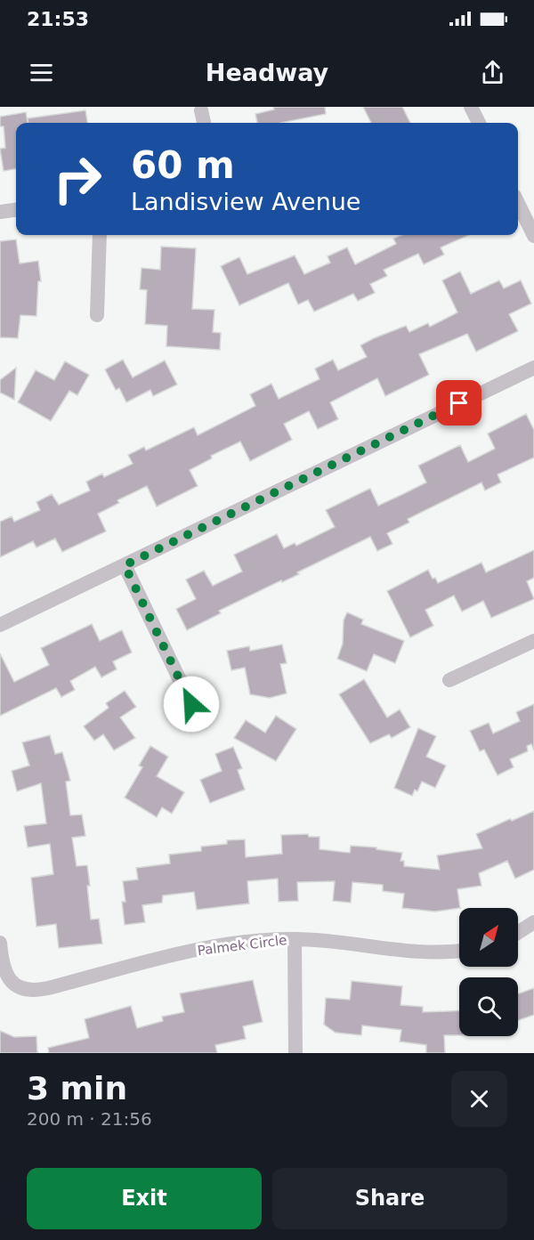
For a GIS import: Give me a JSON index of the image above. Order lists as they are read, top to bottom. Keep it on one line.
{"streets":{"street":["Palmek Circle"]},"north":"top right","page":{"status":"21:53","header":"Headway","turn":["60 m","Landisview Avenue"],"heading":["3 min","200 m · 21:56"],"buttons":["Exit","Share"]}}
